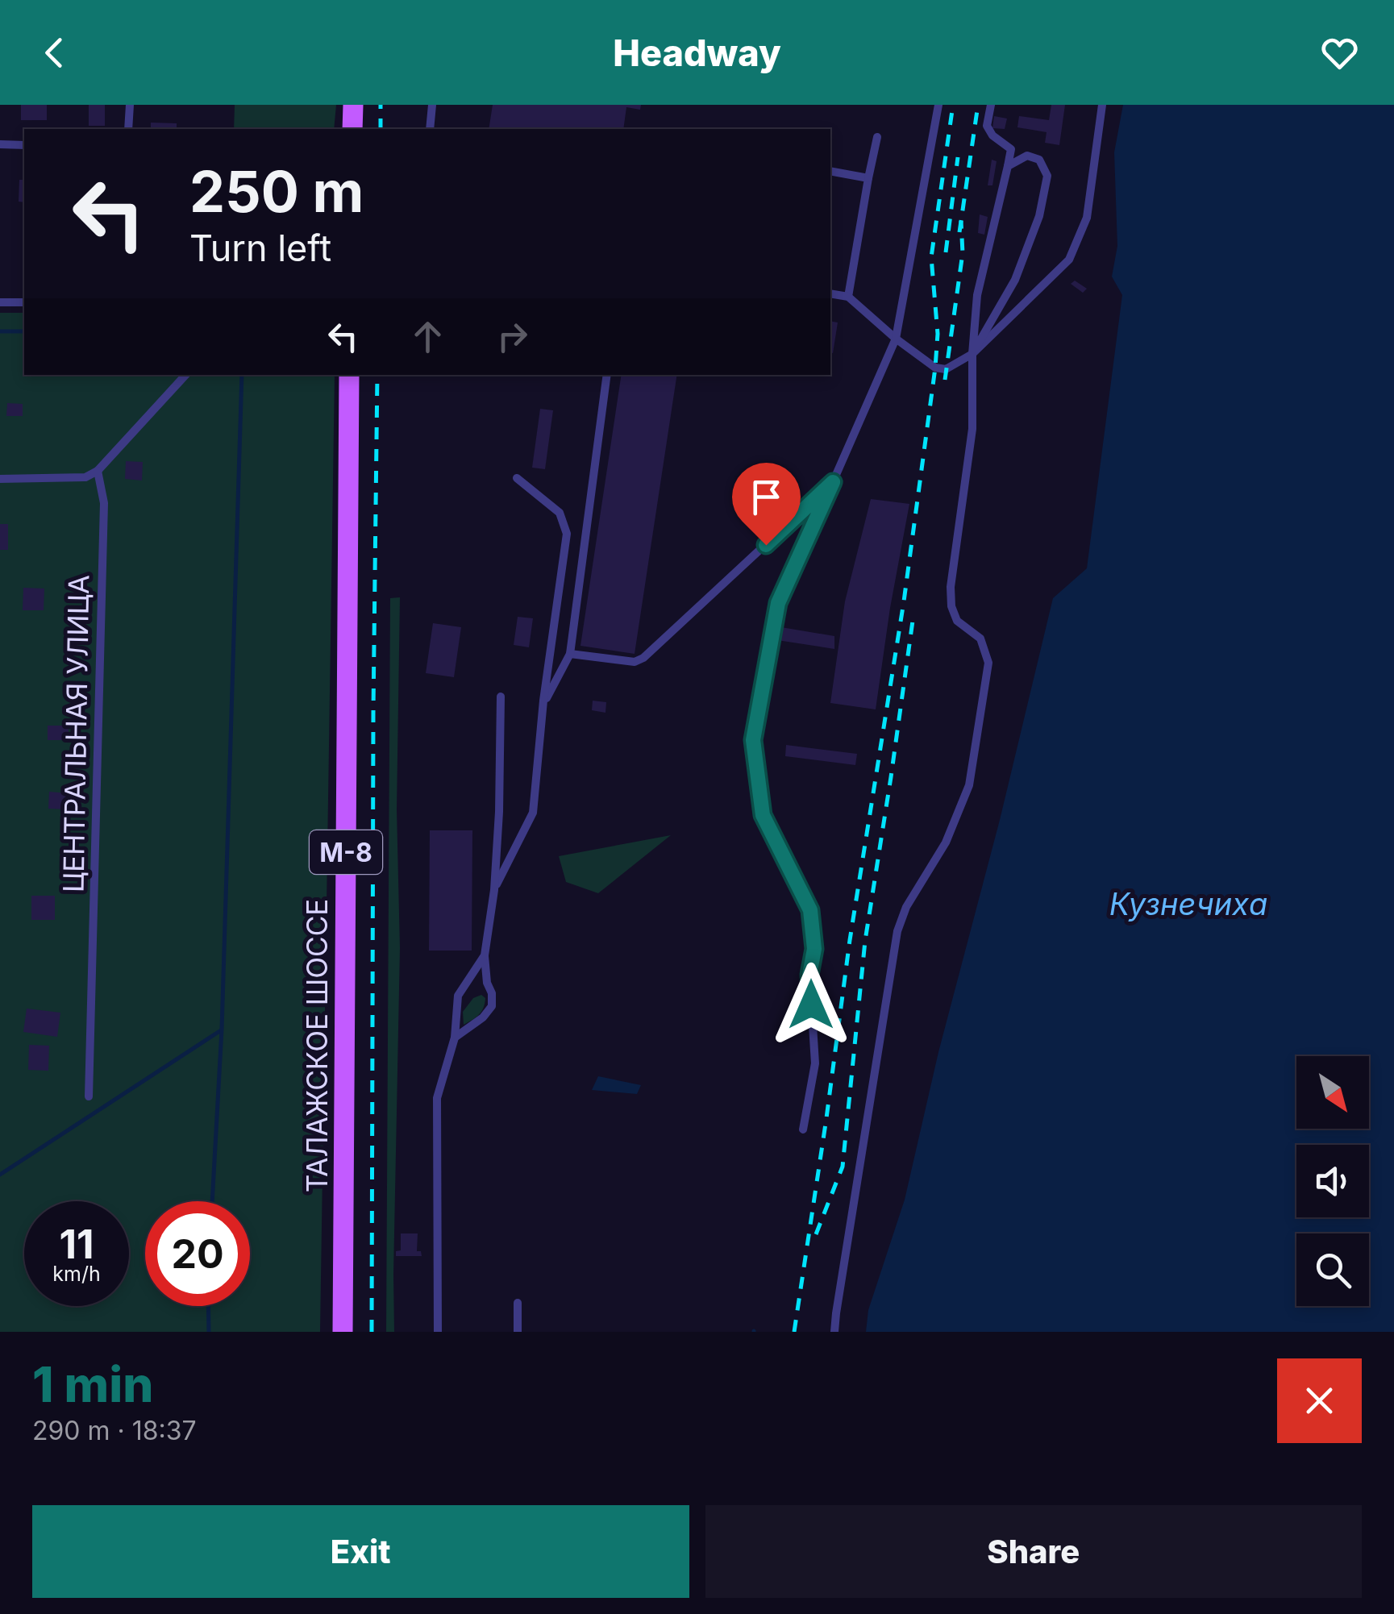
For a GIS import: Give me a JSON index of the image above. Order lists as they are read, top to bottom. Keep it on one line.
{"streets":{"main road":["М-8","ТАЛАЖСКОЕ ШОССЕ"],"lane":["ЦЕНТРАЛЬНАЯ УЛИЦА"]},"water":["Кузнечиха"],"north":"bottom right","page":{"header":"Headway","turn":["250 m","Turn left"],"speed":"11 km/h","limit":"20","heading":["1 min","290 m · 18:37"],"buttons":["Exit","Share"]}}
